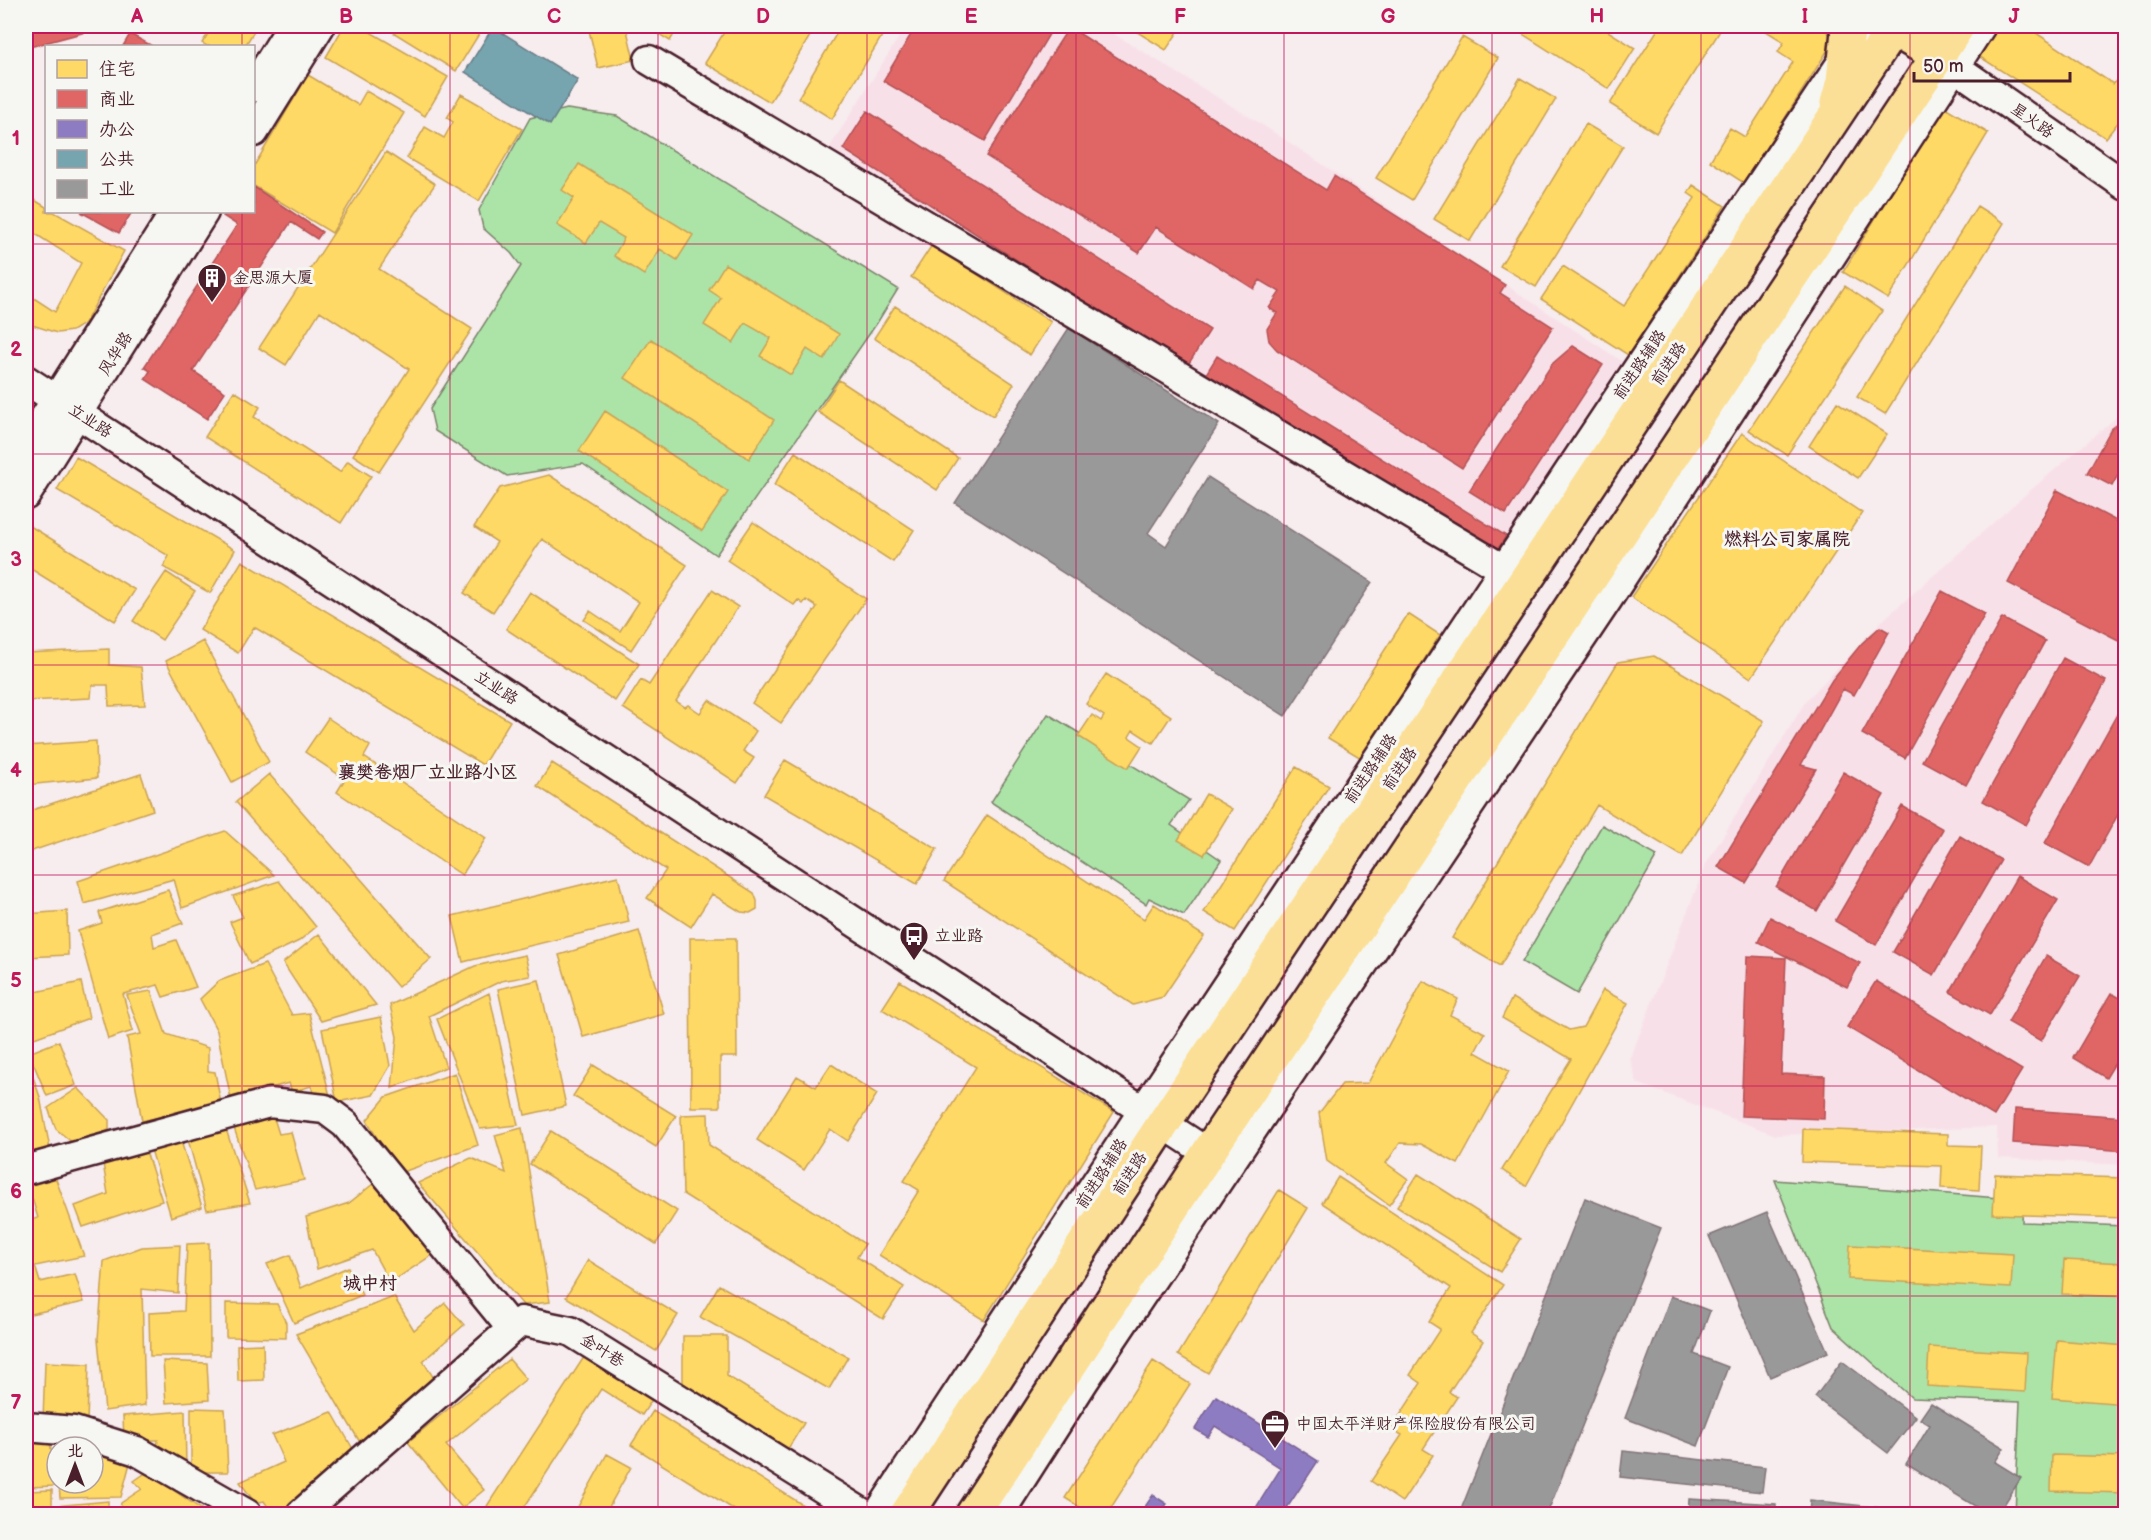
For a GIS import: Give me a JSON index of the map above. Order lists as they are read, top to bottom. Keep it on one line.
{"streets":{"main road":["前进路"],"street":["星火路","风华路","前进路辅路","立业路","金叶巷"]},"crossings":[["风华路","立业路"],["前进路","前进路辅路"],["前进路","立业路"],["前进路辅路","立业路"]],"districts":["燃料公司家属院","襄樊卷烟厂立业路小区","城中村"],"places":{"building":["金思源大厦"],"bus stop":["立业路"],"office":["中国太平洋财产保险股份有限公司"]},"legend":["住宅","商业","办公","公共","工业"],"scale_bar":"50 m","north":"top","grid":{"columns":["A","B","C","D","E","F","G","H","I","J"],"rows":["1","2","3","4","5","6","7"]}}
